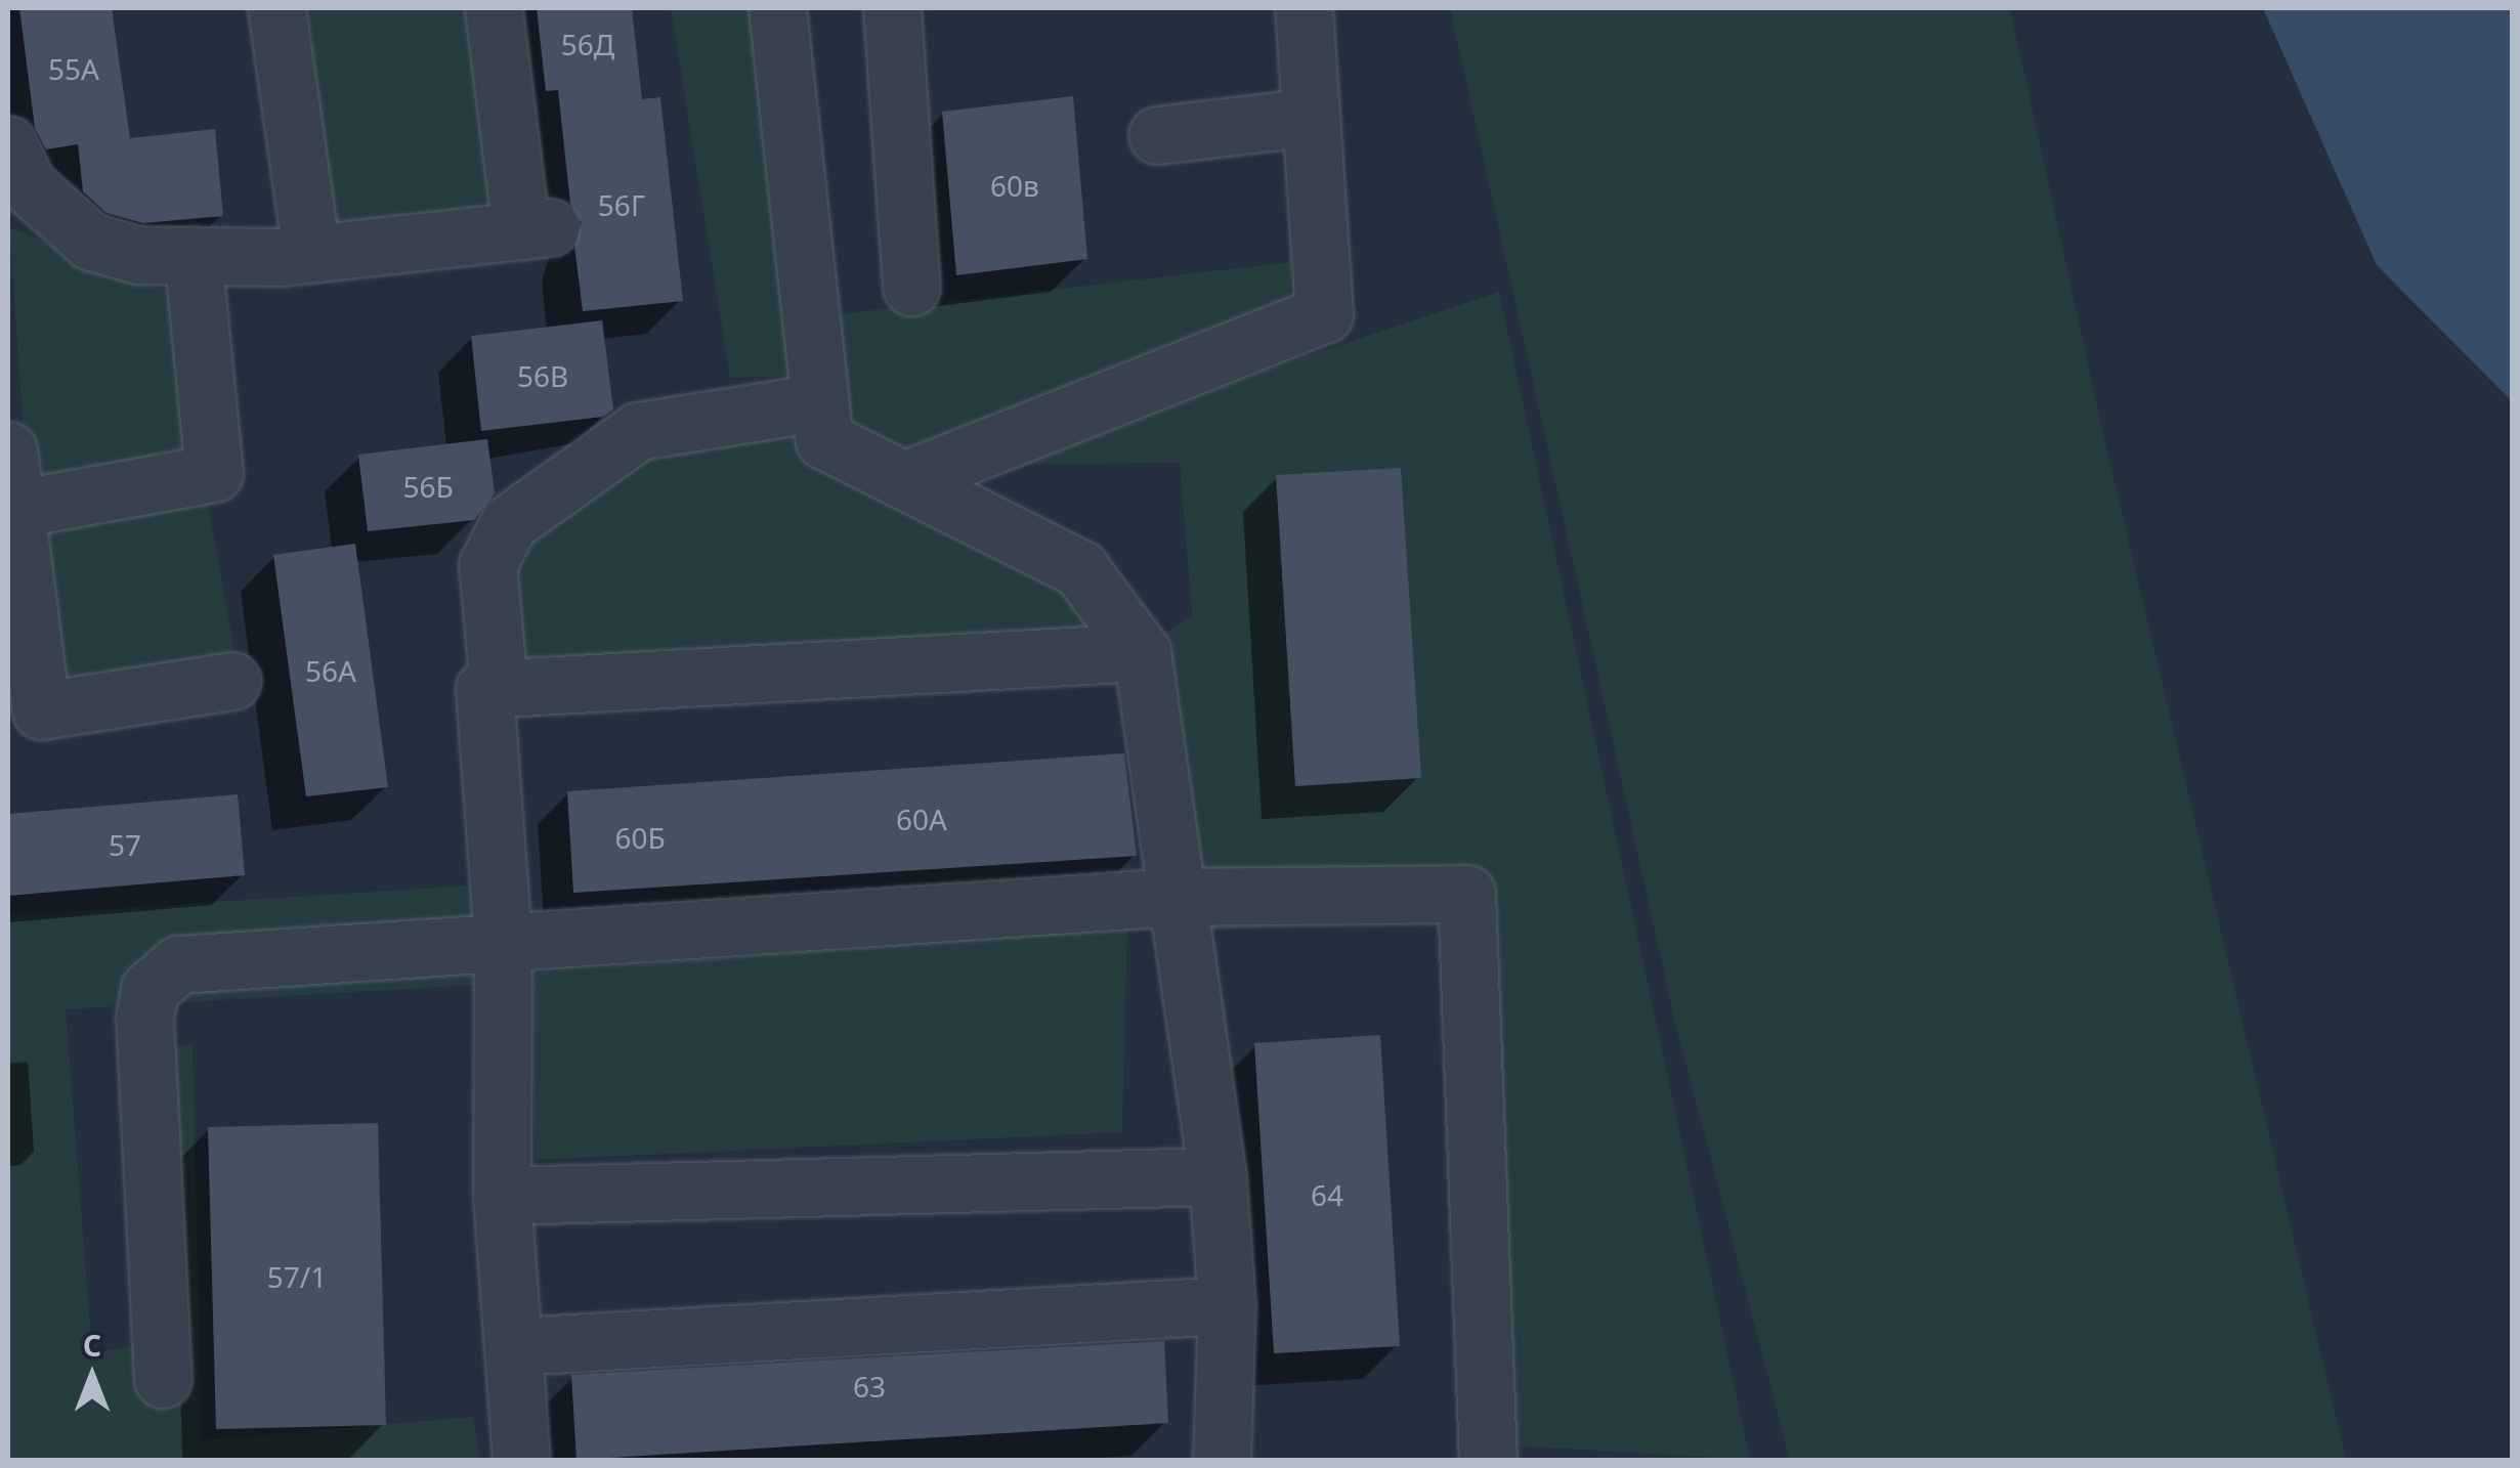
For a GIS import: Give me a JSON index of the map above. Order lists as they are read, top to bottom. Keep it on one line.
{"house_numbers":["56Д","55А","60в","56Г","56В","56Б","56А","60А","60Б","57","64","57/1","63"],"north":"top"}
